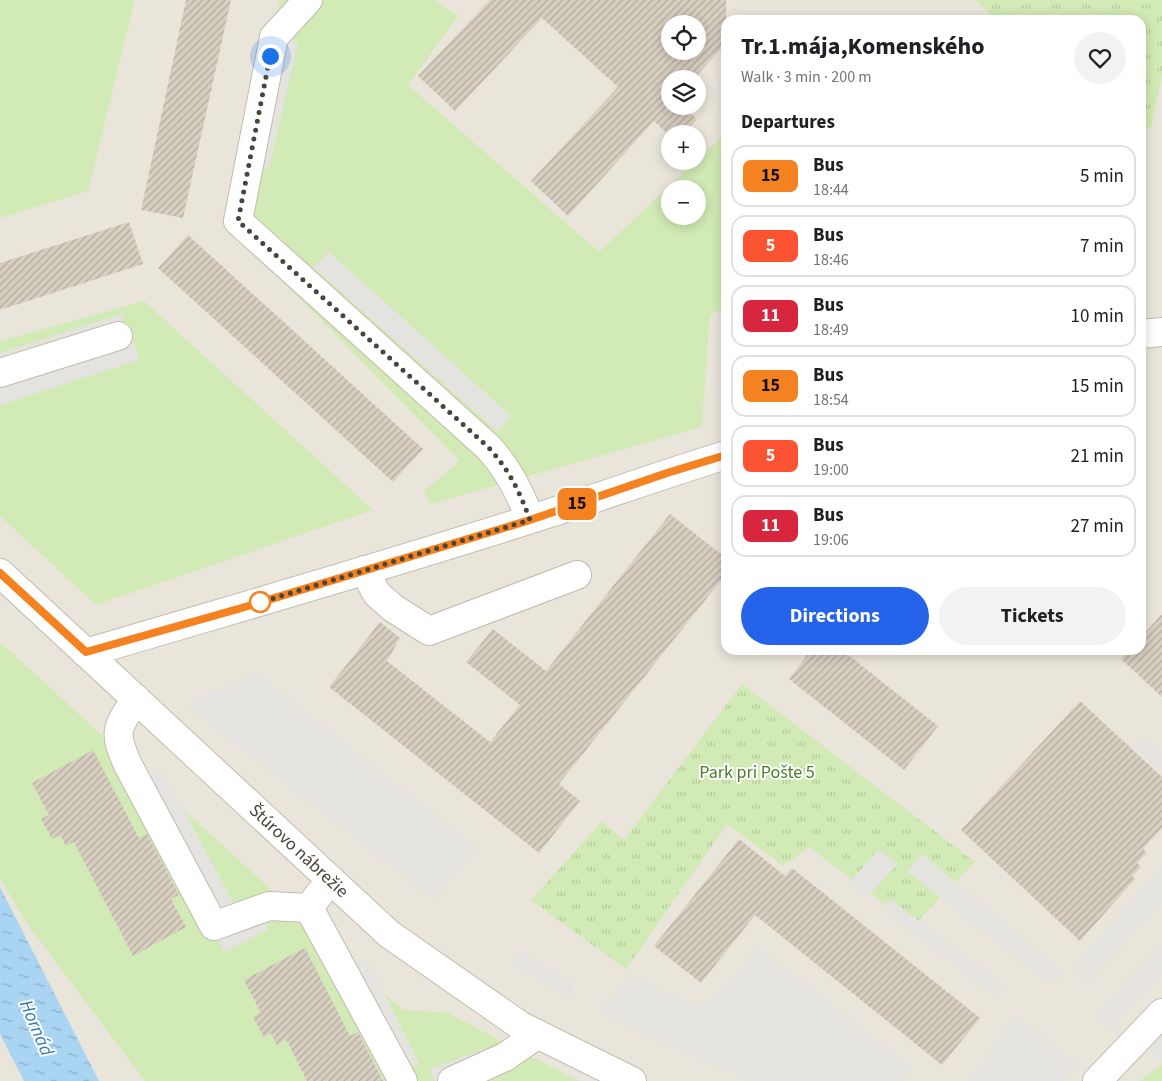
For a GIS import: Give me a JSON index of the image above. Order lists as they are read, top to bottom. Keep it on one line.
{"streets":{"street":["Štúrovo nábrežie"]},"water":["Hornád"],"parks":["Park pri Pošte 5"],"lines":["bus line 15"],"page":{"on_map":"15","map_buttons":["+","−"],"heading":[["Tr.1.mája,Komenského","Walk · 3 min · 200 m"],"Departures"],"list":[{"mark":"15","name":"Bus","note":"18:44","value":"5 min"},{"mark":"5","name":"Bus","note":"18:46","value":"7 min"},{"mark":"11","name":"Bus","note":"18:49","value":"10 min"},{"mark":"15","name":"Bus","note":"18:54","value":"15 min"},{"mark":"5","name":"Bus","note":"19:00","value":"21 min"},{"mark":"11","name":"Bus","note":"19:06","value":"27 min"}],"buttons":["Directions","Tickets"]}}
